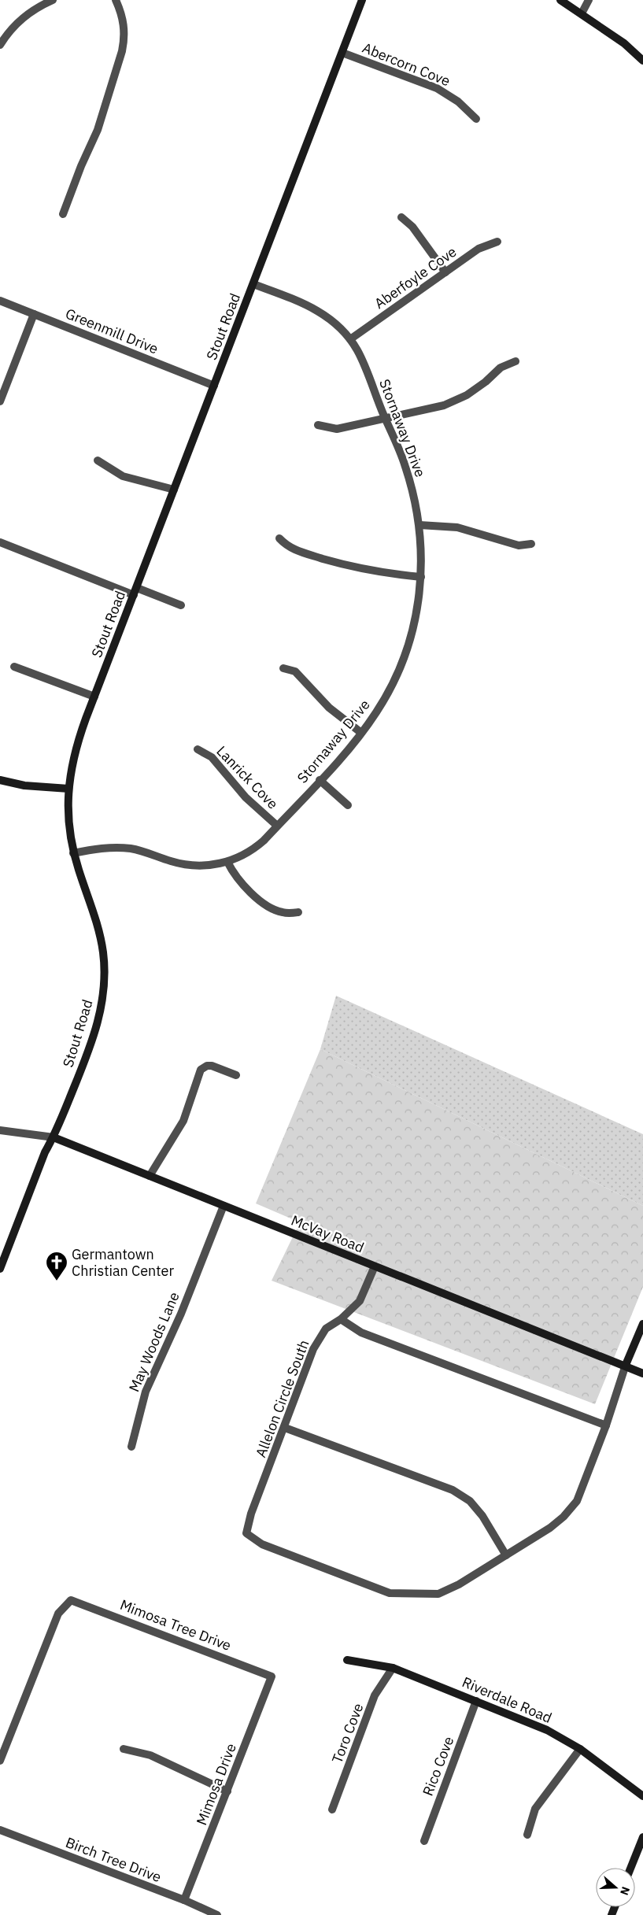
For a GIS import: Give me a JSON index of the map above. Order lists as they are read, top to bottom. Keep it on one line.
{"streets":{"street":["Abercorn Cove","Aberfoyle Cove","Stout Road","Greenmill Drive","Stornaway Drive","Lanrick Cove","McVay Road","May Woods Lane","Allelon Circle South","Mimosa Tree Drive","Riverdale Road","Toro Cove","Rico Cove","Mimosa Drive","Birch Tree Drive"]},"crossings":[["Abercorn Cove","Stout Road"],["Aberfoyle Cove","Stornaway Drive"],["Stout Road","Greenmill Drive"],["Stout Road","Stornaway Drive"],["Stout Road","McVay Road"],["Stornaway Drive","Lanrick Cove"],["McVay Road","May Woods Lane"],["McVay Road","Allelon Circle South"],["Mimosa Tree Drive","Mimosa Drive"],["Riverdale Road","Toro Cove"],["Riverdale Road","Rico Cove"],["Mimosa Drive","Birch Tree Drive"]],"places":{"church":["Germantown Christian Center"]},"north":"right"}
